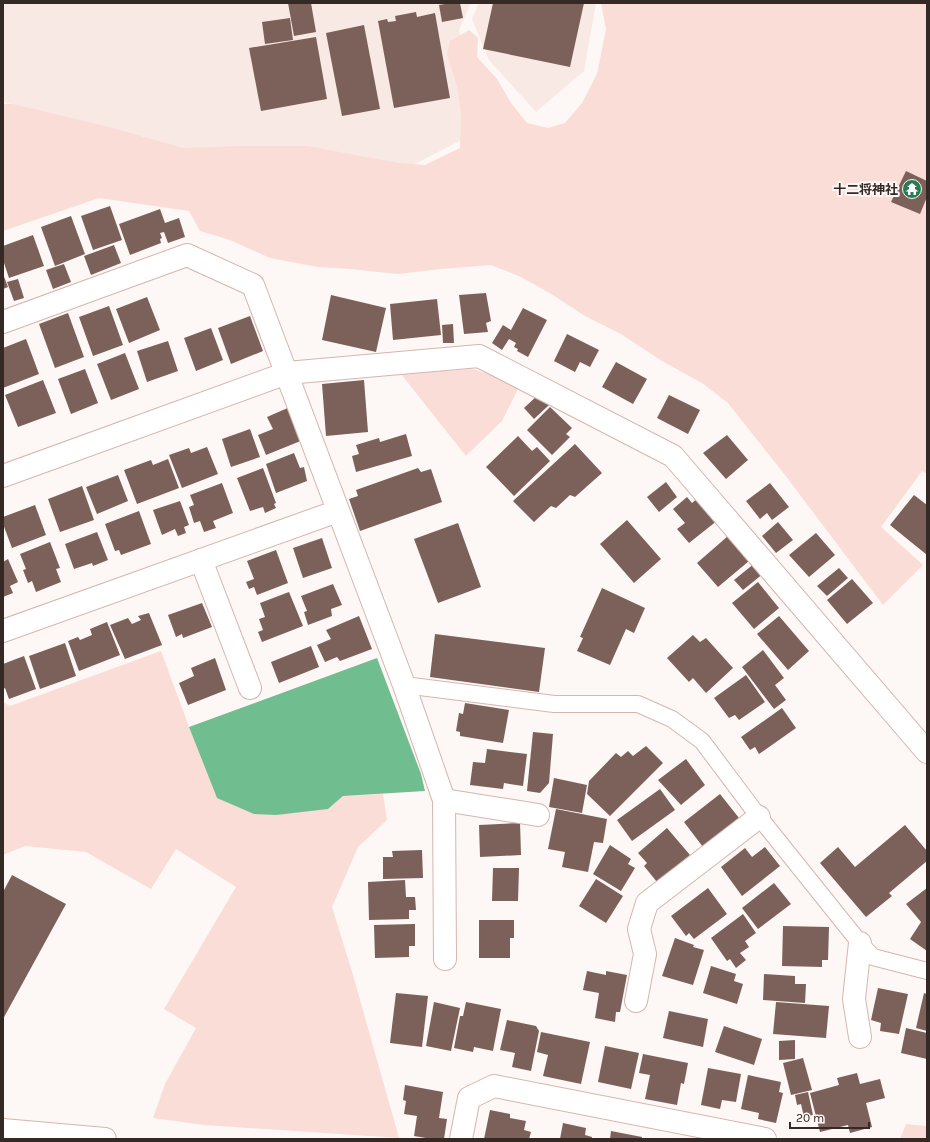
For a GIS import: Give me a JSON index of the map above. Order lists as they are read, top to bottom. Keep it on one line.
{"places":{"temple":["十二将神社"]},"scale_bar":"20 m"}
